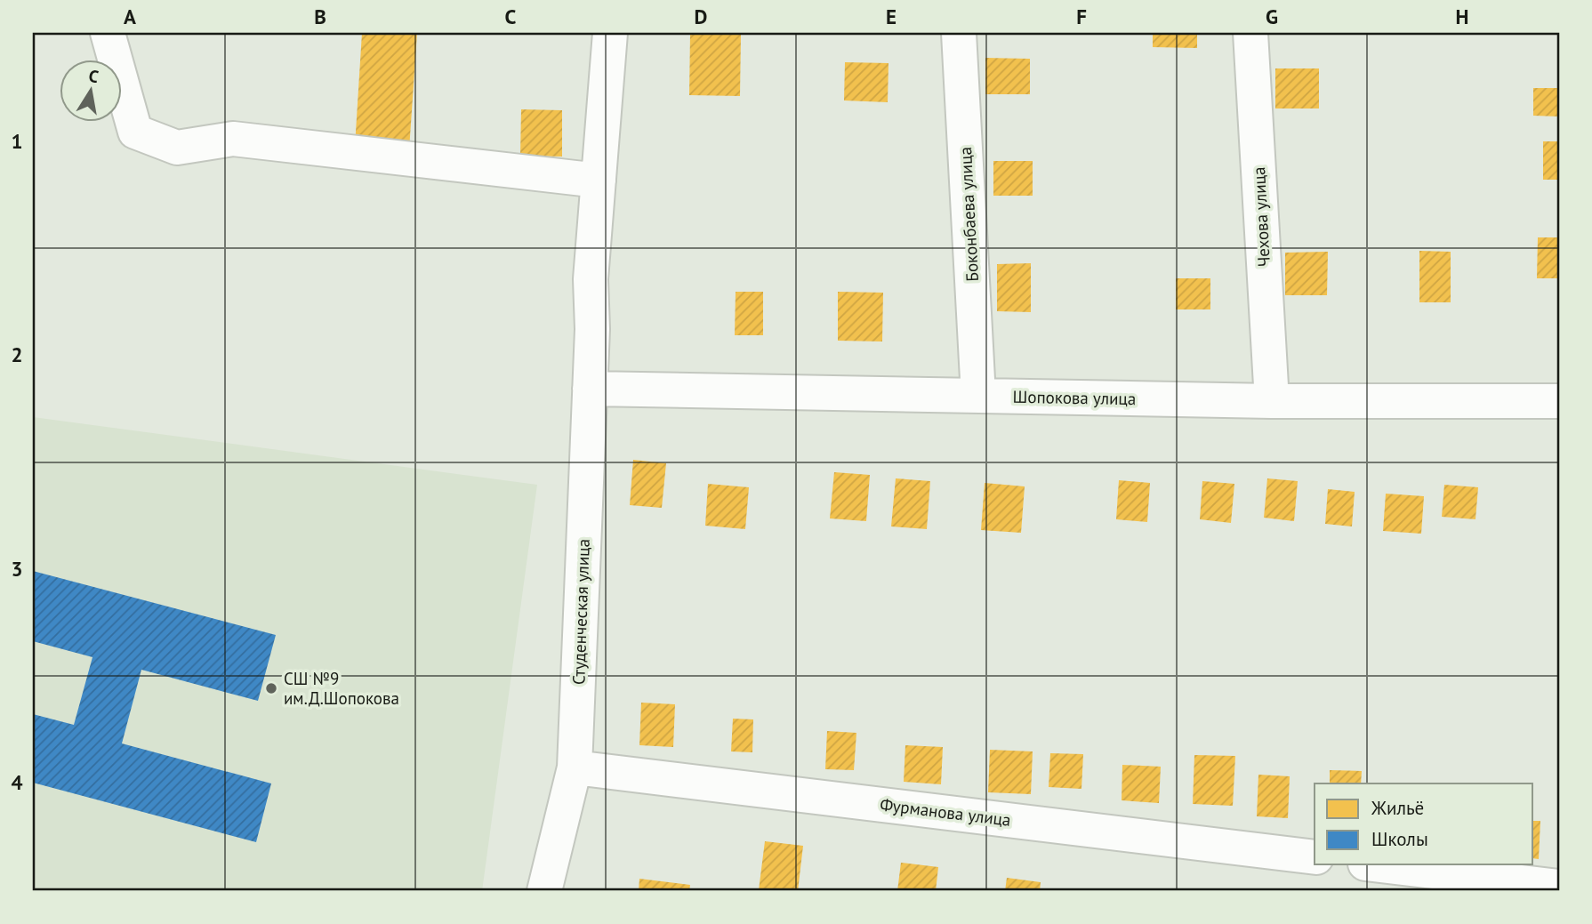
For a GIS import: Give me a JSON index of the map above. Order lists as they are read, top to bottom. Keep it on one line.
{"streets":{"street":["Боконбаева улица","Чехова улица","Шопокова улица","Студенческая улица","Фурманова улица"]},"crossings":[["Боконбаева улица","Шопокова улица"],["Чехова улица","Шопокова улица"],["Шопокова улица","Студенческая улица"],["Студенческая улица","Фурманова улица"]],"places":["СШ №9 им.Д.Шопокова"],"legend":["Жильё","Школы"],"north":"top","grid":{"columns":["A","B","C","D","E","F","G","H"],"rows":["1","2","3","4"]}}
